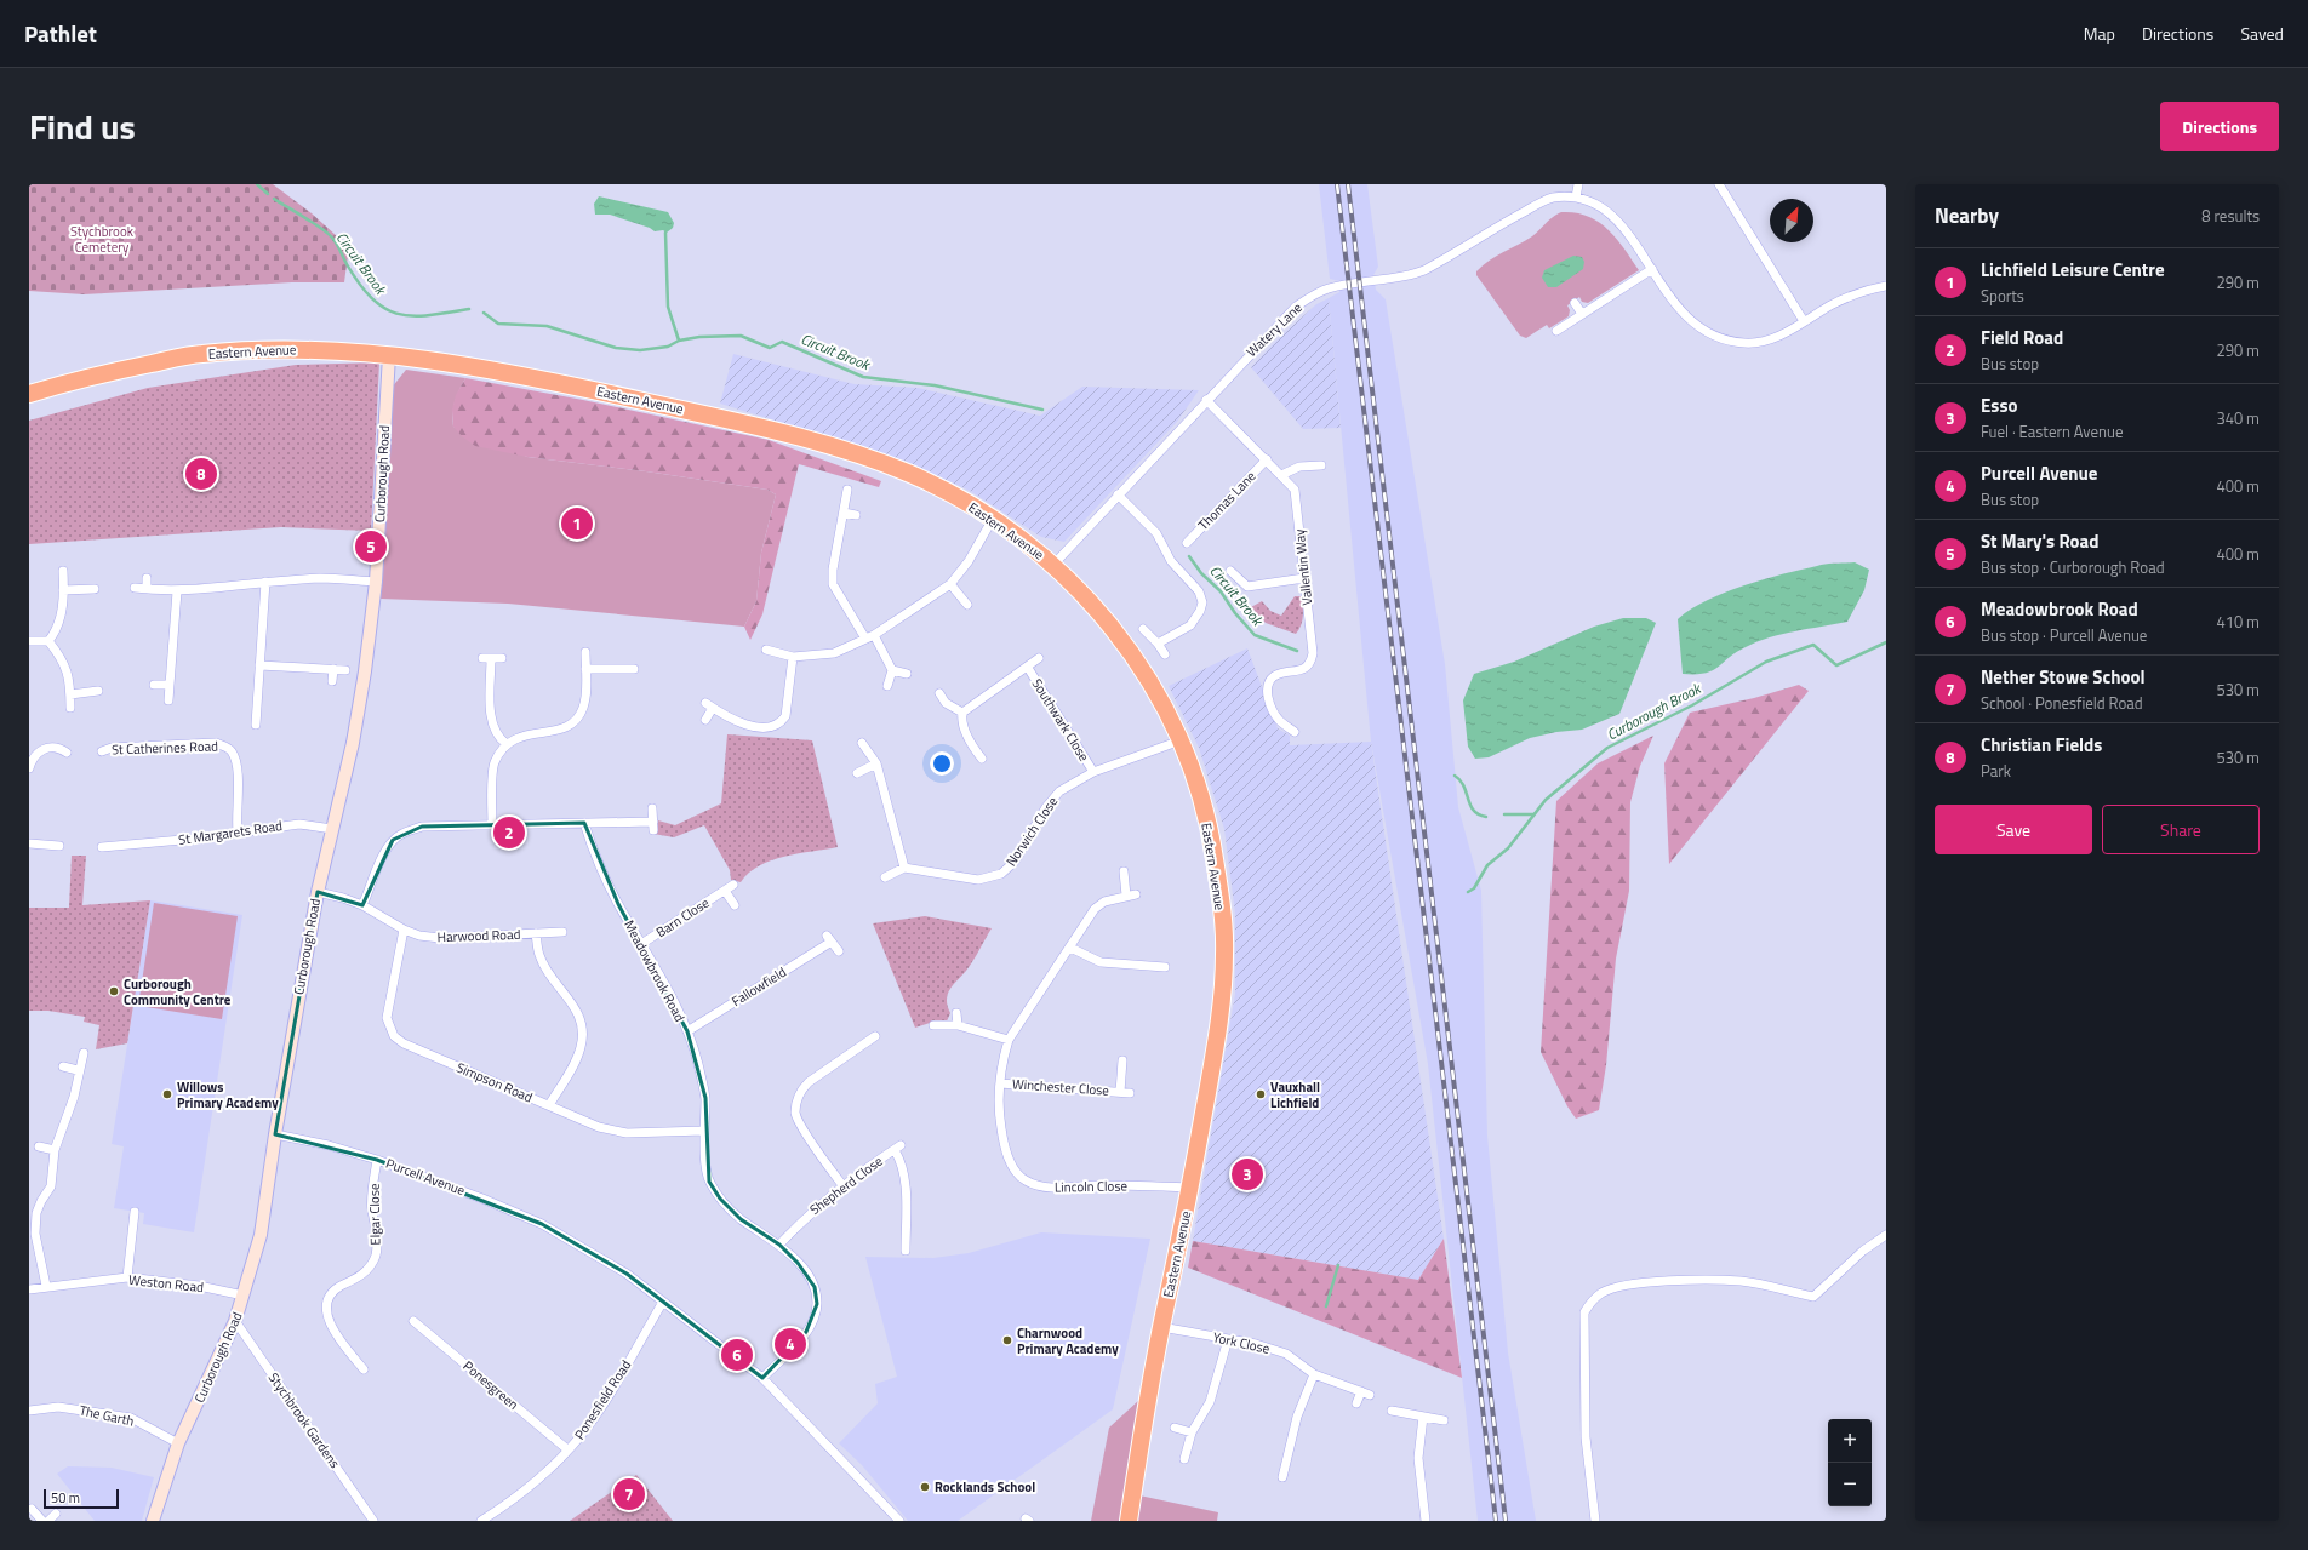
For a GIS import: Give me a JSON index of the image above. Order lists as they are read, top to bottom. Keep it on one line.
{"streets":{"highway":["Eastern Avenue"],"street":["Watery Lane","Curborough Road","Thomas Lane","Vallentin Way","Southwark Close","St Catherines Road","Norwich Close","St Margarets Road","Barn Close","Harwood Road","Meadowbrook Road","Fallowfield","Simpson Road","Winchester Close","Purcell Avenue","Shepherd Close","Lincoln Close","Elgar Close","Weston Road","York Close","Ponesgreen","Ponesfield Road","The Garth","Stychbrook Gardens"]},"crossings":[["Watery Lane","Eastern Avenue"],["Watery Lane","Vallentin Way"],["Eastern Avenue","Curborough Road"],["Eastern Avenue","Norwich Close"],["Eastern Avenue","Lincoln Close"],["Eastern Avenue","York Close"],["Curborough Road","St Margarets Road"],["Curborough Road","Harwood Road"],["Curborough Road","Purcell Avenue"],["Curborough Road","Weston Road"],["Curborough Road","The Garth"],["Curborough Road","Stychbrook Gardens"],["Thomas Lane","Vallentin Way"],["Southwark Close","Norwich Close"],["St Catherines Road","St Margarets Road"],["Barn Close","Meadowbrook Road"],["Harwood Road","Simpson Road"],["Meadowbrook Road","Fallowfield"],["Meadowbrook Road","Simpson Road"],["Meadowbrook Road","Purcell Avenue"],["Meadowbrook Road","Shepherd Close"],["Winchester Close","Lincoln Close"],["Purcell Avenue","Elgar Close"],["Purcell Avenue","Ponesfield Road"],["Ponesgreen","Ponesfield Road"]],"water":["Circuit Brook","Curborough Brook"],"parks":["Stychbrook Cemetery"],"places":["Curborough Community Centre","Willows Primary Academy","Vauxhall Lichfield","Charnwood Primary Academy","Rocklands School"],"scale_bar":"50 m","north":"top right","page":{"header":"Pathlet","nav":["Map","Directions","Saved"],"title":"Find us","buttons":["Directions",["Save","Share"]],"heading":["Nearby","8 results"],"list":[{"mark":"1","name":"Lichfield Leisure Centre","note":"Sports","value":"290 m"},{"mark":"2","name":"Field Road","note":"Bus stop","value":"290 m"},{"mark":"3","name":"Esso","note":"Fuel · Eastern Avenue","value":"340 m"},{"mark":"4","name":"Purcell Avenue","note":"Bus stop","value":"400 m"},{"mark":"5","name":"St Mary's Road","note":"Bus stop · Curborough Road","value":"400 m"},{"mark":"6","name":"Meadowbrook Road","note":"Bus stop · Purcell Avenue","value":"410 m"},{"mark":"7","name":"Nether Stowe School","note":"School · Ponesfield Road","value":"530 m"},{"mark":"8","name":"Christian Fields","note":"Park","value":"530 m"}],"pins":["8","1","5","2","3","4","6","7"],"map_buttons":["+","−"],"scale":"50 m"}}
